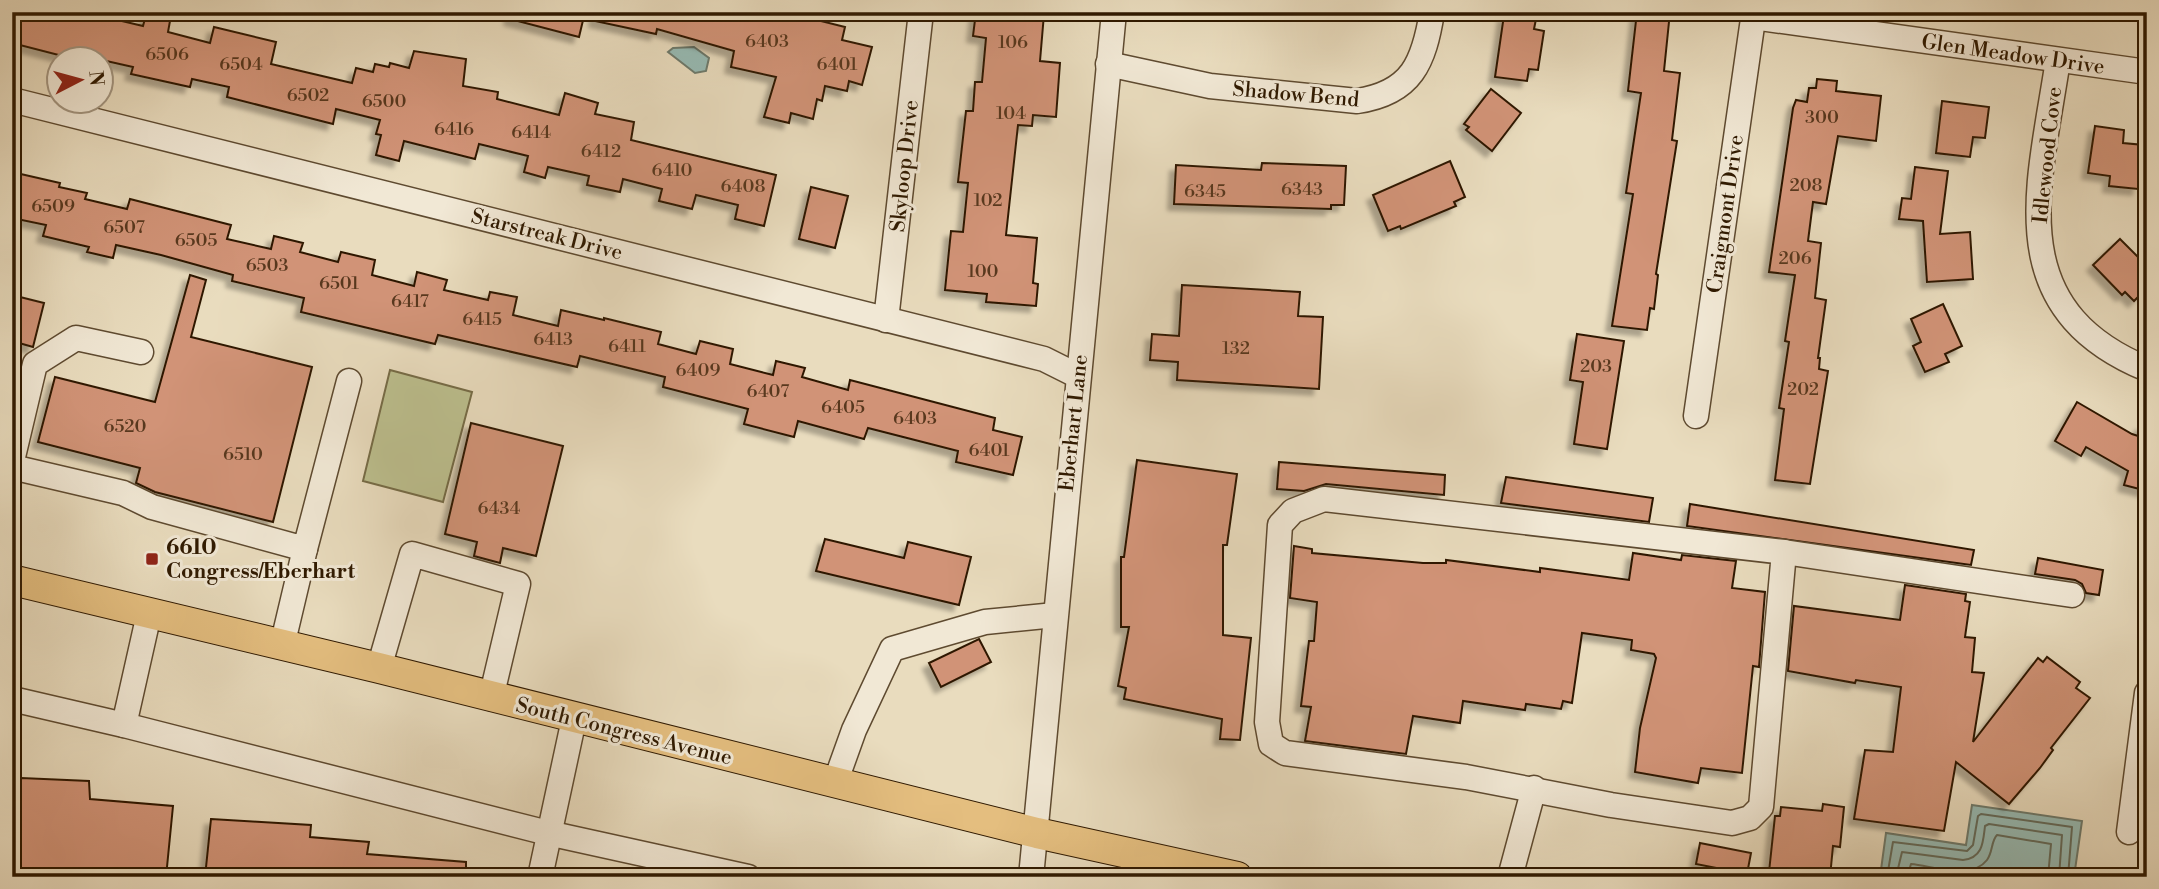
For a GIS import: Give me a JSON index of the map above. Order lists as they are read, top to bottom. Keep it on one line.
{"streets":{"main road":["South Congress Avenue"],"street":["Glen Meadow Drive","Shadow Bend","Idlewood Cove","Skyloop Drive","Craigmont Drive","Starstreak Drive","Eberhart Lane"]},"crossings":[["Glen Meadow Drive","Idlewood Cove"],["Glen Meadow Drive","Craigmont Drive"],["Shadow Bend","Eberhart Lane"],["Skyloop Drive","Starstreak Drive"],["Starstreak Drive","Eberhart Lane"],["Eberhart Lane","South Congress Avenue"]],"places":{"transit":["6610 Congress/Eberhart"]},"house_numbers":["6403","106","6506","6504","6401","6502","6500","104","300","6416","6414","6412","6410","208","6408","6343","6345","102","6509","6507","6505","206","6503","100","6501","6417","6415","6413","6411","132","203","6409","202","6407","6405","6403","6520","6401","6510","6434"],"north":"right"}
